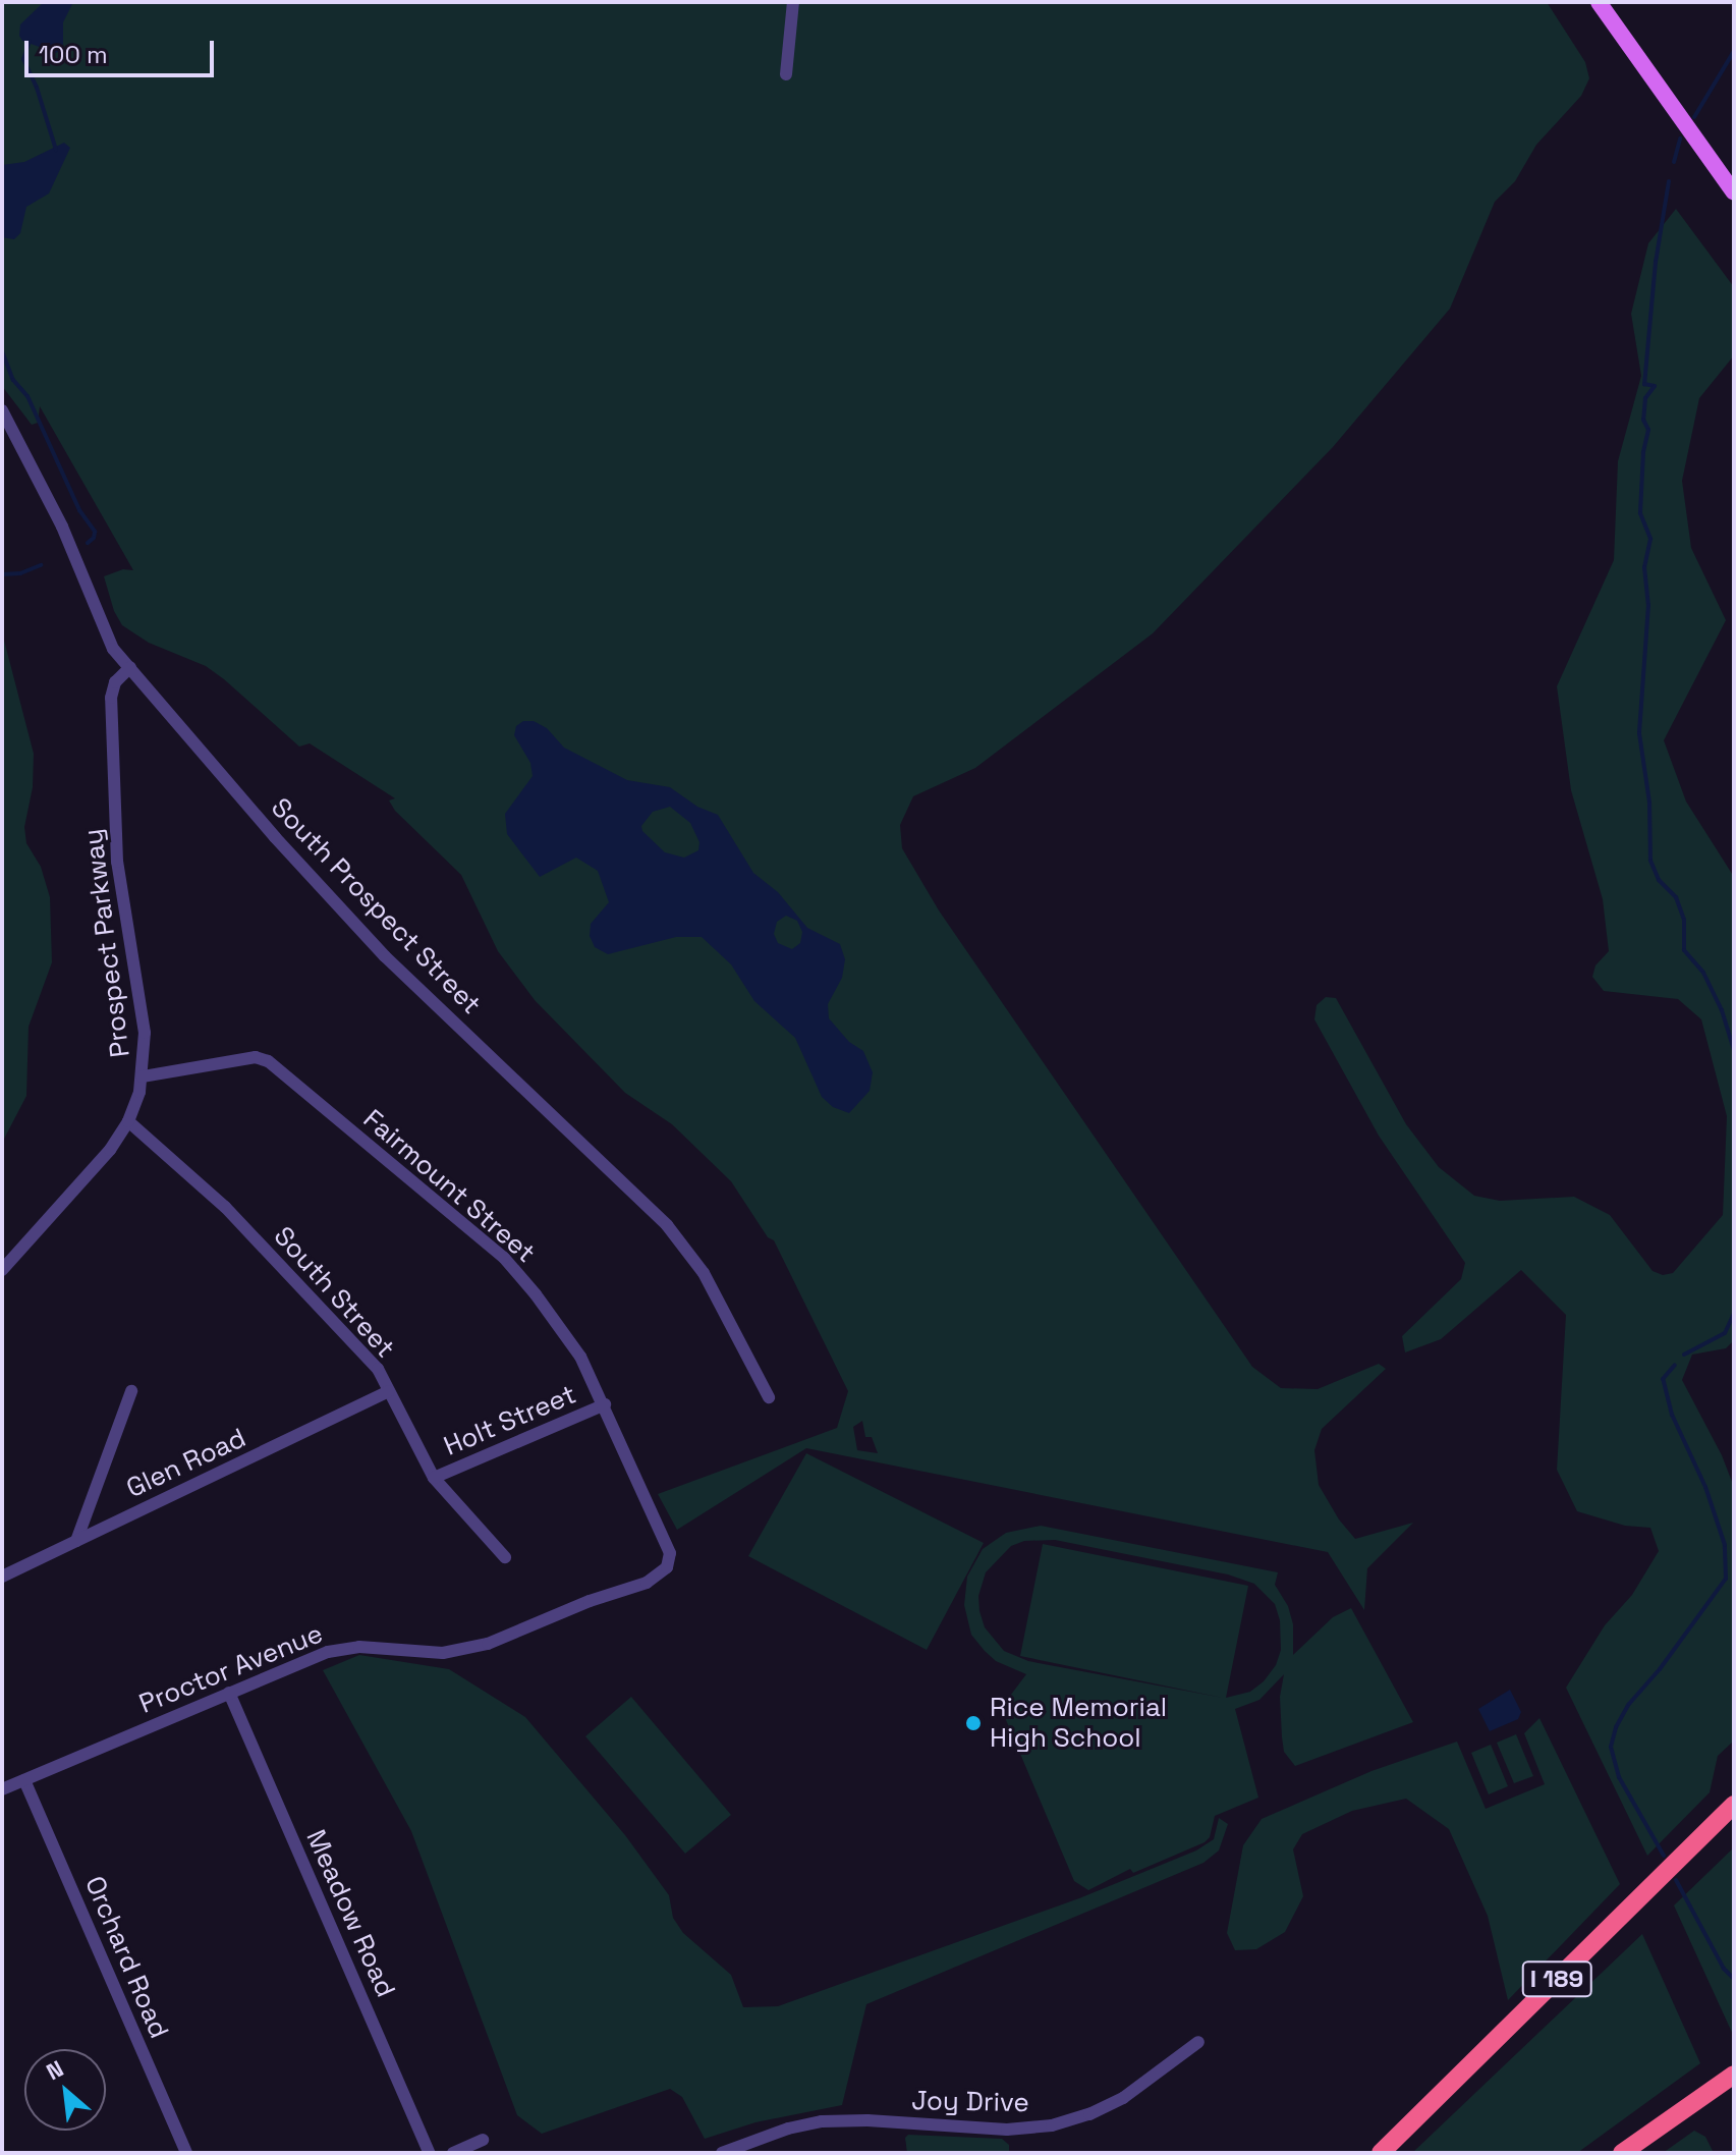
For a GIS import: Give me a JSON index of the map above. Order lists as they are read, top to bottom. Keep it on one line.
{"streets":{"highway":["I 189"],"street":["South Prospect Street","Prospect Parkway","Fairmount Street","South Street","Holt Street","Glen Road","Proctor Avenue","Meadow Road","Orchard Road","Joy Drive"]},"crossings":[["South Prospect Street","Prospect Parkway"],["Prospect Parkway","Fairmount Street"],["Prospect Parkway","South Street"],["Fairmount Street","Holt Street"],["Fairmount Street","Proctor Avenue"],["South Street","Holt Street"],["South Street","Glen Road"],["Proctor Avenue","Meadow Road"],["Proctor Avenue","Orchard Road"]],"places":["Rice Memorial High School"],"scale_bar":"100 m","north":"top left"}
